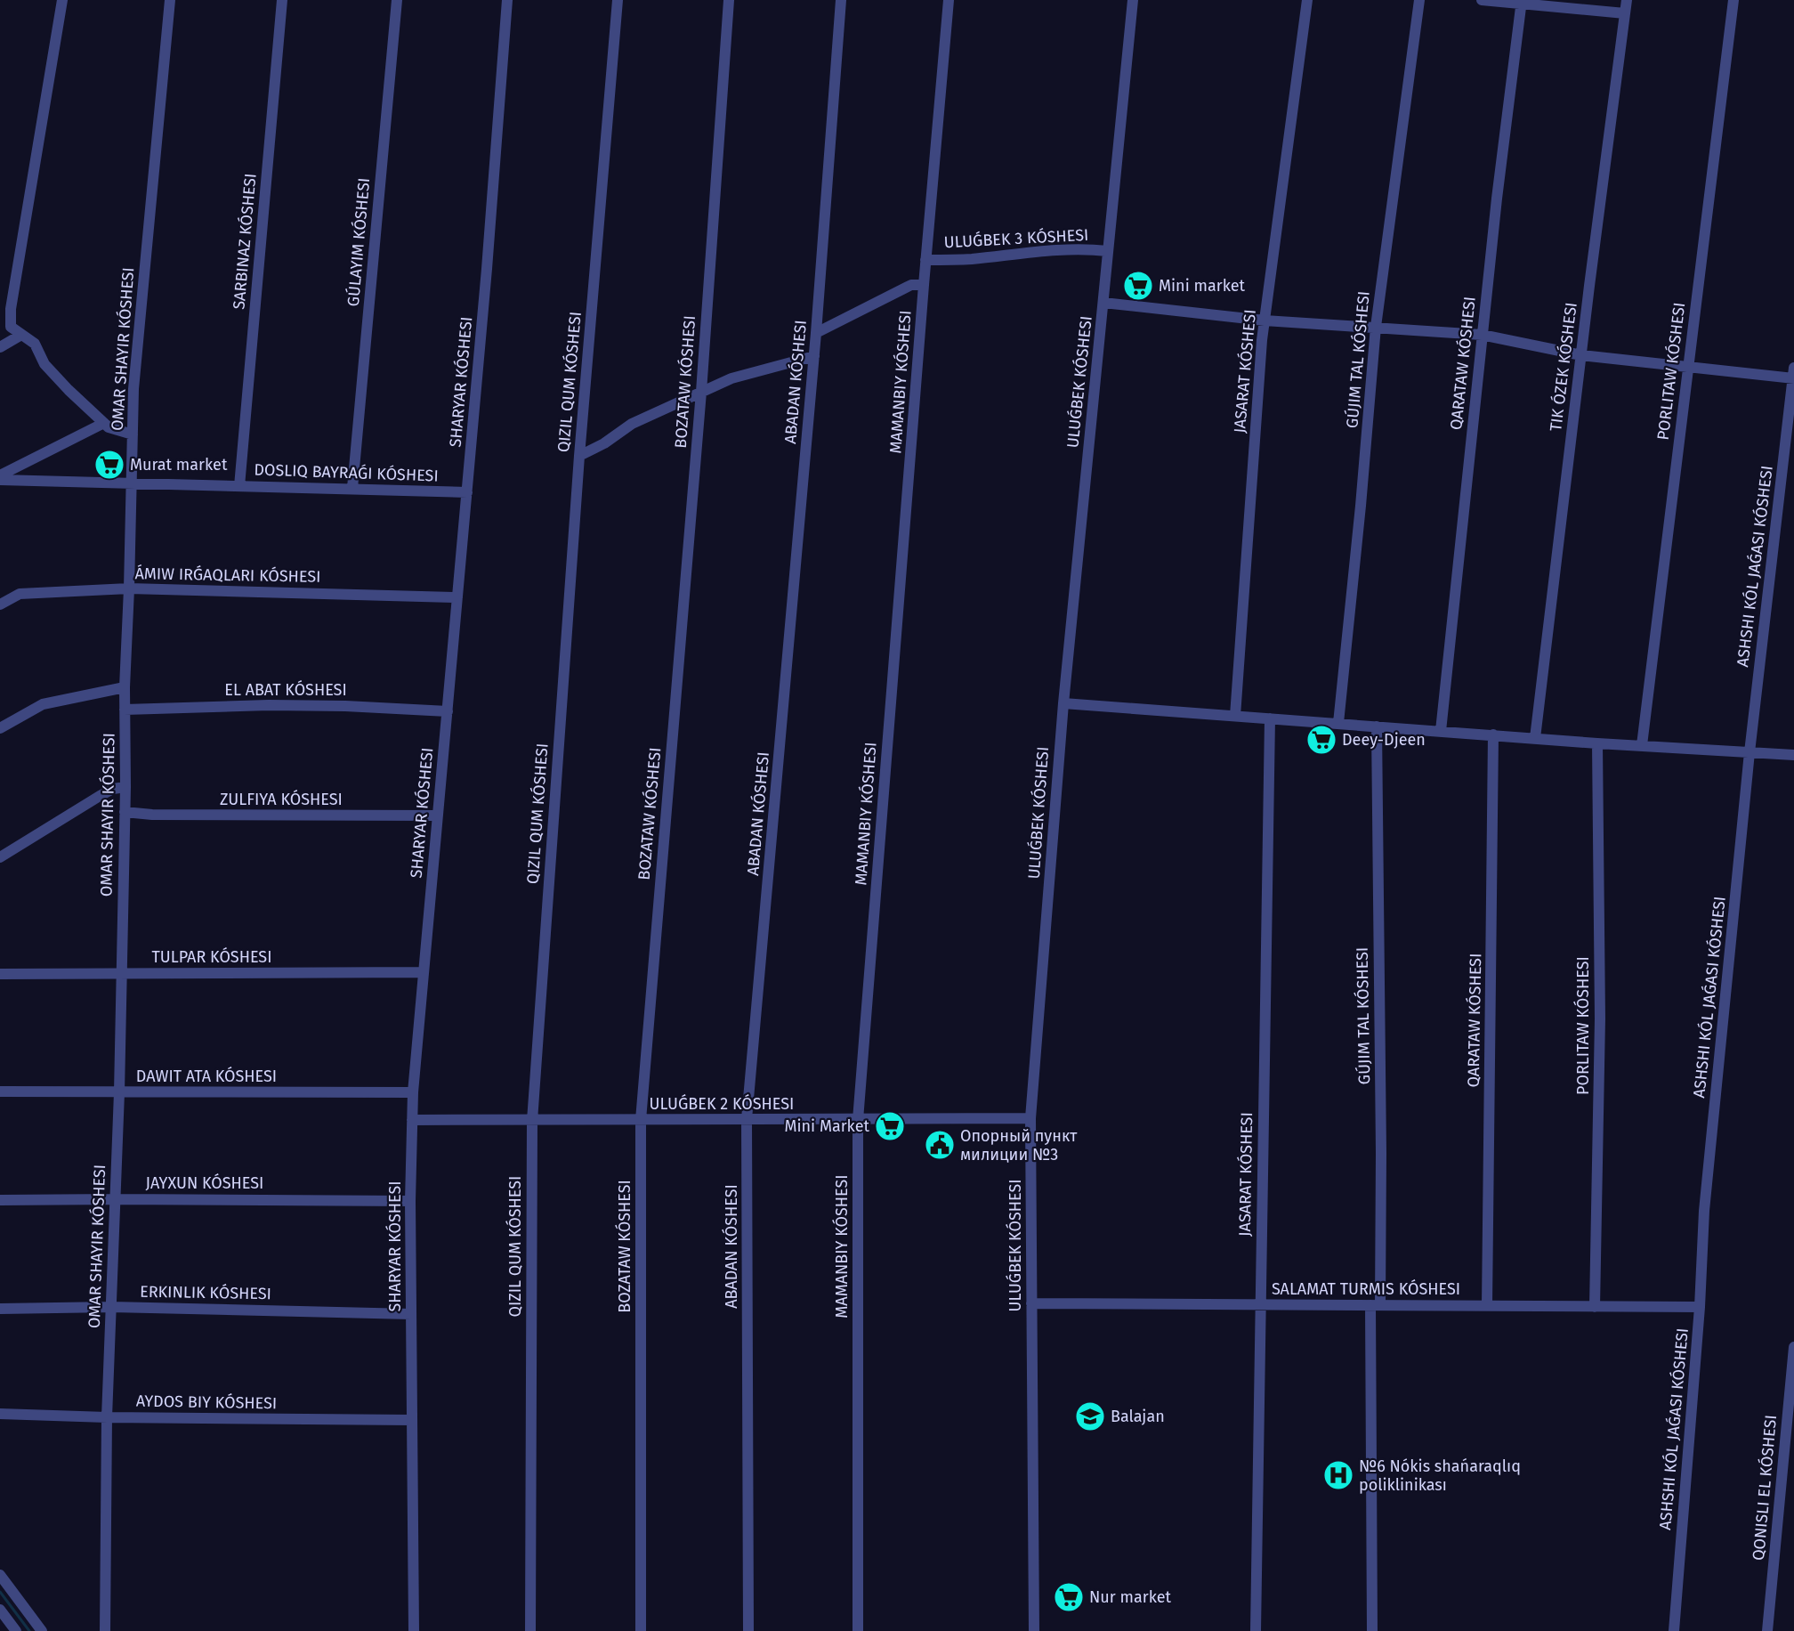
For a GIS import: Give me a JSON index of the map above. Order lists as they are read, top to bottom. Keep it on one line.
{"streets":{"street":["ULUǴBEK 3 KÓSHESI","SARBINAZ KÓSHESI","GÚJIM TAL KÓSHESI","QARATAW KÓSHESI","TIK ÓZEK KÓSHESI","JASARAT KÓSHESI","SHARYAR KÓSHESI","BOZATAW KÓSHESI","ABADAN KÓSHESI","MAMANBIY KÓSHESI","ULUǴBEK KÓSHESI","EL ABAT KÓSHESI","ZULFIYA KÓSHESI","TULPAR KÓSHESI","ULUǴBEK 2 KÓSHESI","JAYXUN KÓSHESI","ERKINLIK KÓSHESI","AYDOS BIY KÓSHESI"]},"crossings":[["ULUǴBEK 3 KÓSHESI","MAMANBIY KÓSHESI"],["ULUǴBEK 3 KÓSHESI","ULUǴBEK KÓSHESI"],["SHARYAR KÓSHESI","EL ABAT KÓSHESI"],["SHARYAR KÓSHESI","ZULFIYA KÓSHESI"],["SHARYAR KÓSHESI","TULPAR KÓSHESI"],["SHARYAR KÓSHESI","ULUǴBEK 2 KÓSHESI"],["SHARYAR KÓSHESI","JAYXUN KÓSHESI"],["SHARYAR KÓSHESI","ERKINLIK KÓSHESI"],["SHARYAR KÓSHESI","AYDOS BIY KÓSHESI"],["BOZATAW KÓSHESI","ULUǴBEK 2 KÓSHESI"],["ABADAN KÓSHESI","ULUǴBEK 2 KÓSHESI"],["MAMANBIY KÓSHESI","ULUǴBEK 2 KÓSHESI"],["ULUǴBEK KÓSHESI","ULUǴBEK 2 KÓSHESI"]],"places":{"supermarket":["Mini market","Murat market","Deey-Djeen","Mini Market","Nur market"],"public building":["Опорный пункт милиции №3"],"school or university":["Balajan"],"hospital":["№6 Nókis shańaraqlıq poliklinikası"]}}
